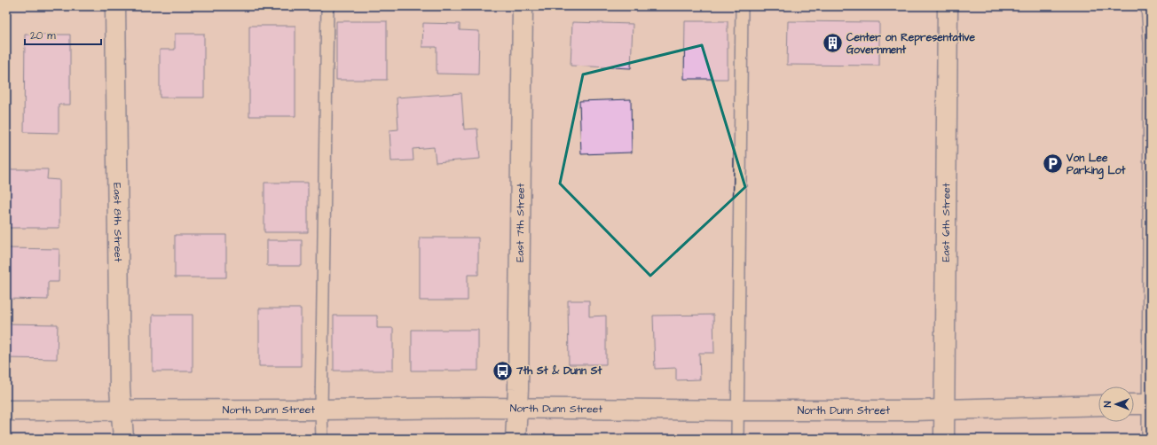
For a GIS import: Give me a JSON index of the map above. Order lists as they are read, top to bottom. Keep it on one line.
{"streets":{"street":["East 8th Street","East 7th Street","East 6th Street","North Dunn Street"]},"crossings":[["East 8th Street","North Dunn Street"],["East 7th Street","North Dunn Street"],["East 6th Street","North Dunn Street"]],"places":{"building":["Center on Representative Government"],"parking":["Von Lee Parking Lot"],"bus stop":["7th St & Dunn St"]},"scale_bar":"20 m","north":"left"}
